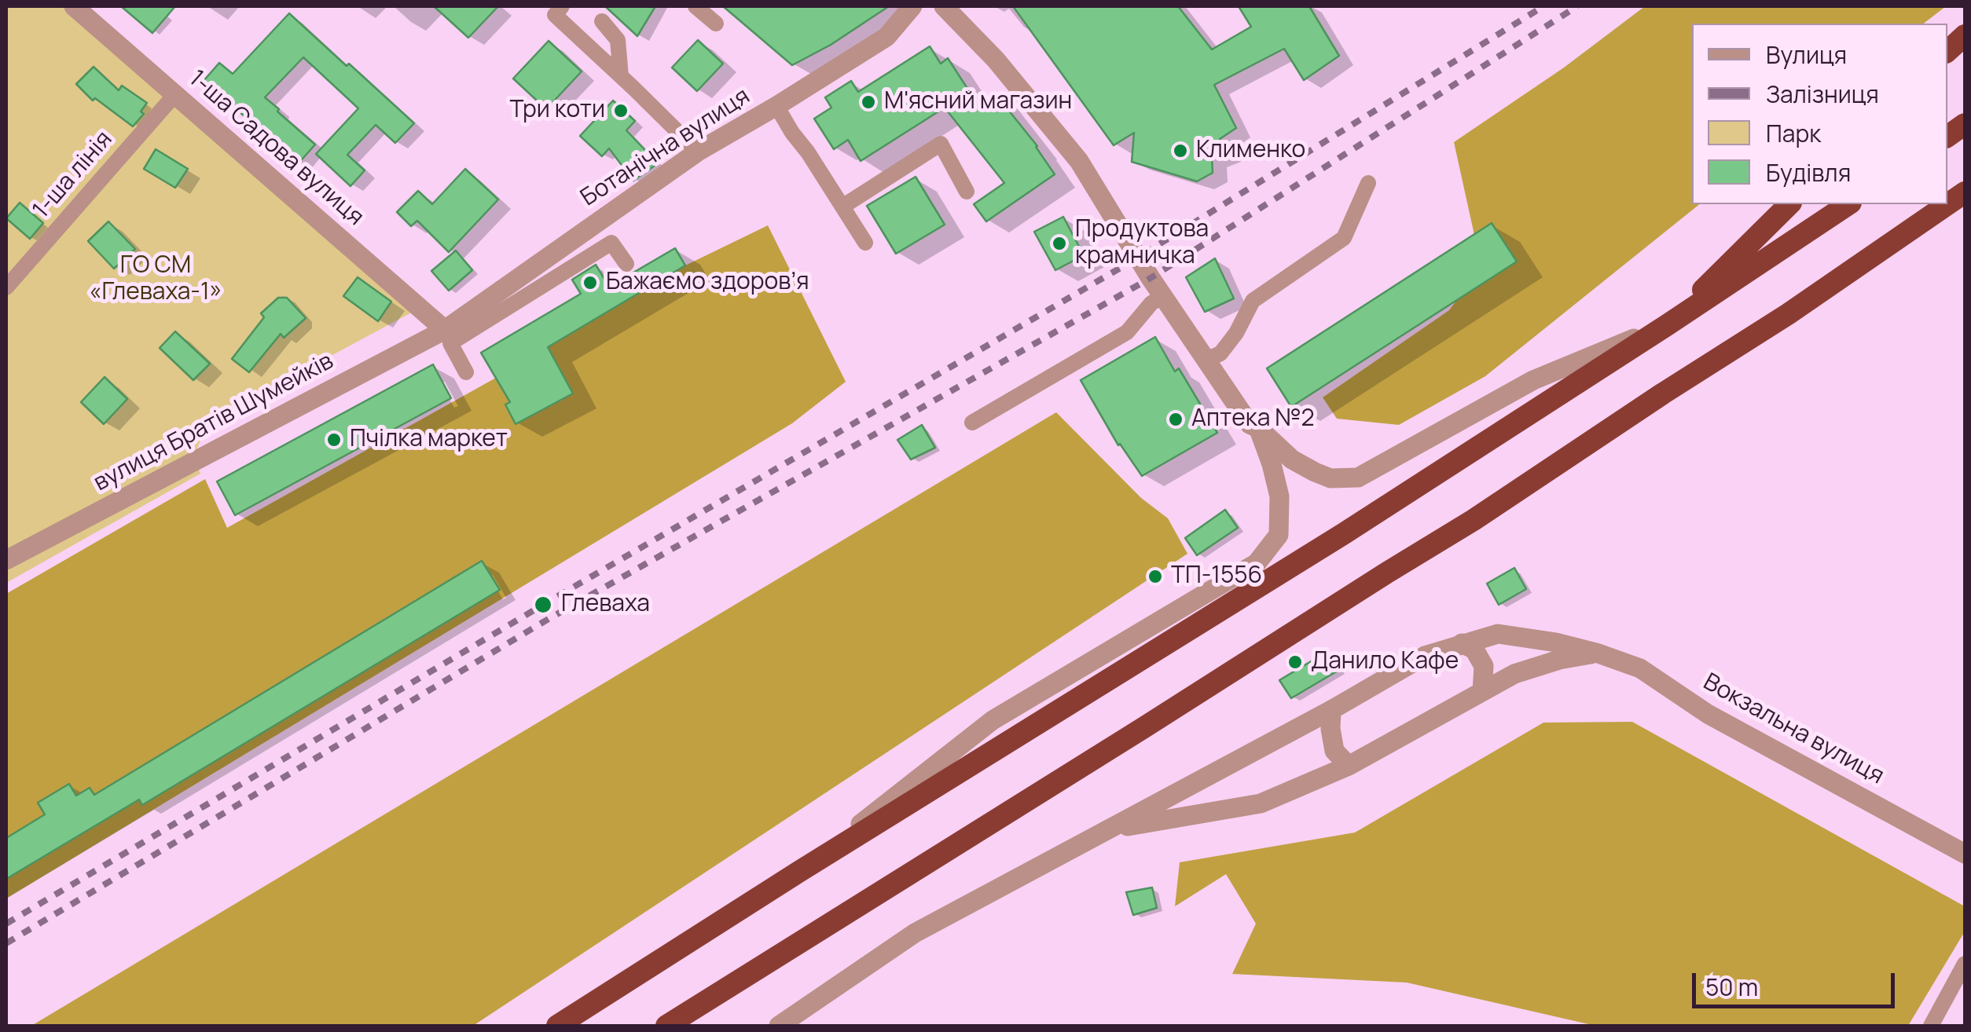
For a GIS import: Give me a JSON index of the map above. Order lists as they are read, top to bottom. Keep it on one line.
{"streets":{"street":["Ботанічна вулиця","1-ша Садова вулиця","вулиця Братів Шумейків","Вокзальна вулиця"],"lane":["1-ша лінія"]},"crossings":[["Ботанічна вулиця","1-ша Садова вулиця"],["Ботанічна вулиця","вулиця Братів Шумейків"],["1-ша Садова вулиця","1-ша лінія"],["1-ша Садова вулиця","вулиця Братів Шумейків"]],"parks":["ГО СМ «Глеваха-1»"],"places":["М'ясний магазин","Три коти","Клименко","Продуктова крамничка","Бажаємо здоровʼя","Аптека №2","Пчілка маркет","ТП-1556","Глеваха","Данило Кафе"],"legend":["Вулиця","Залізниця","Парк","Будівля"],"scale_bar":"50 m"}
